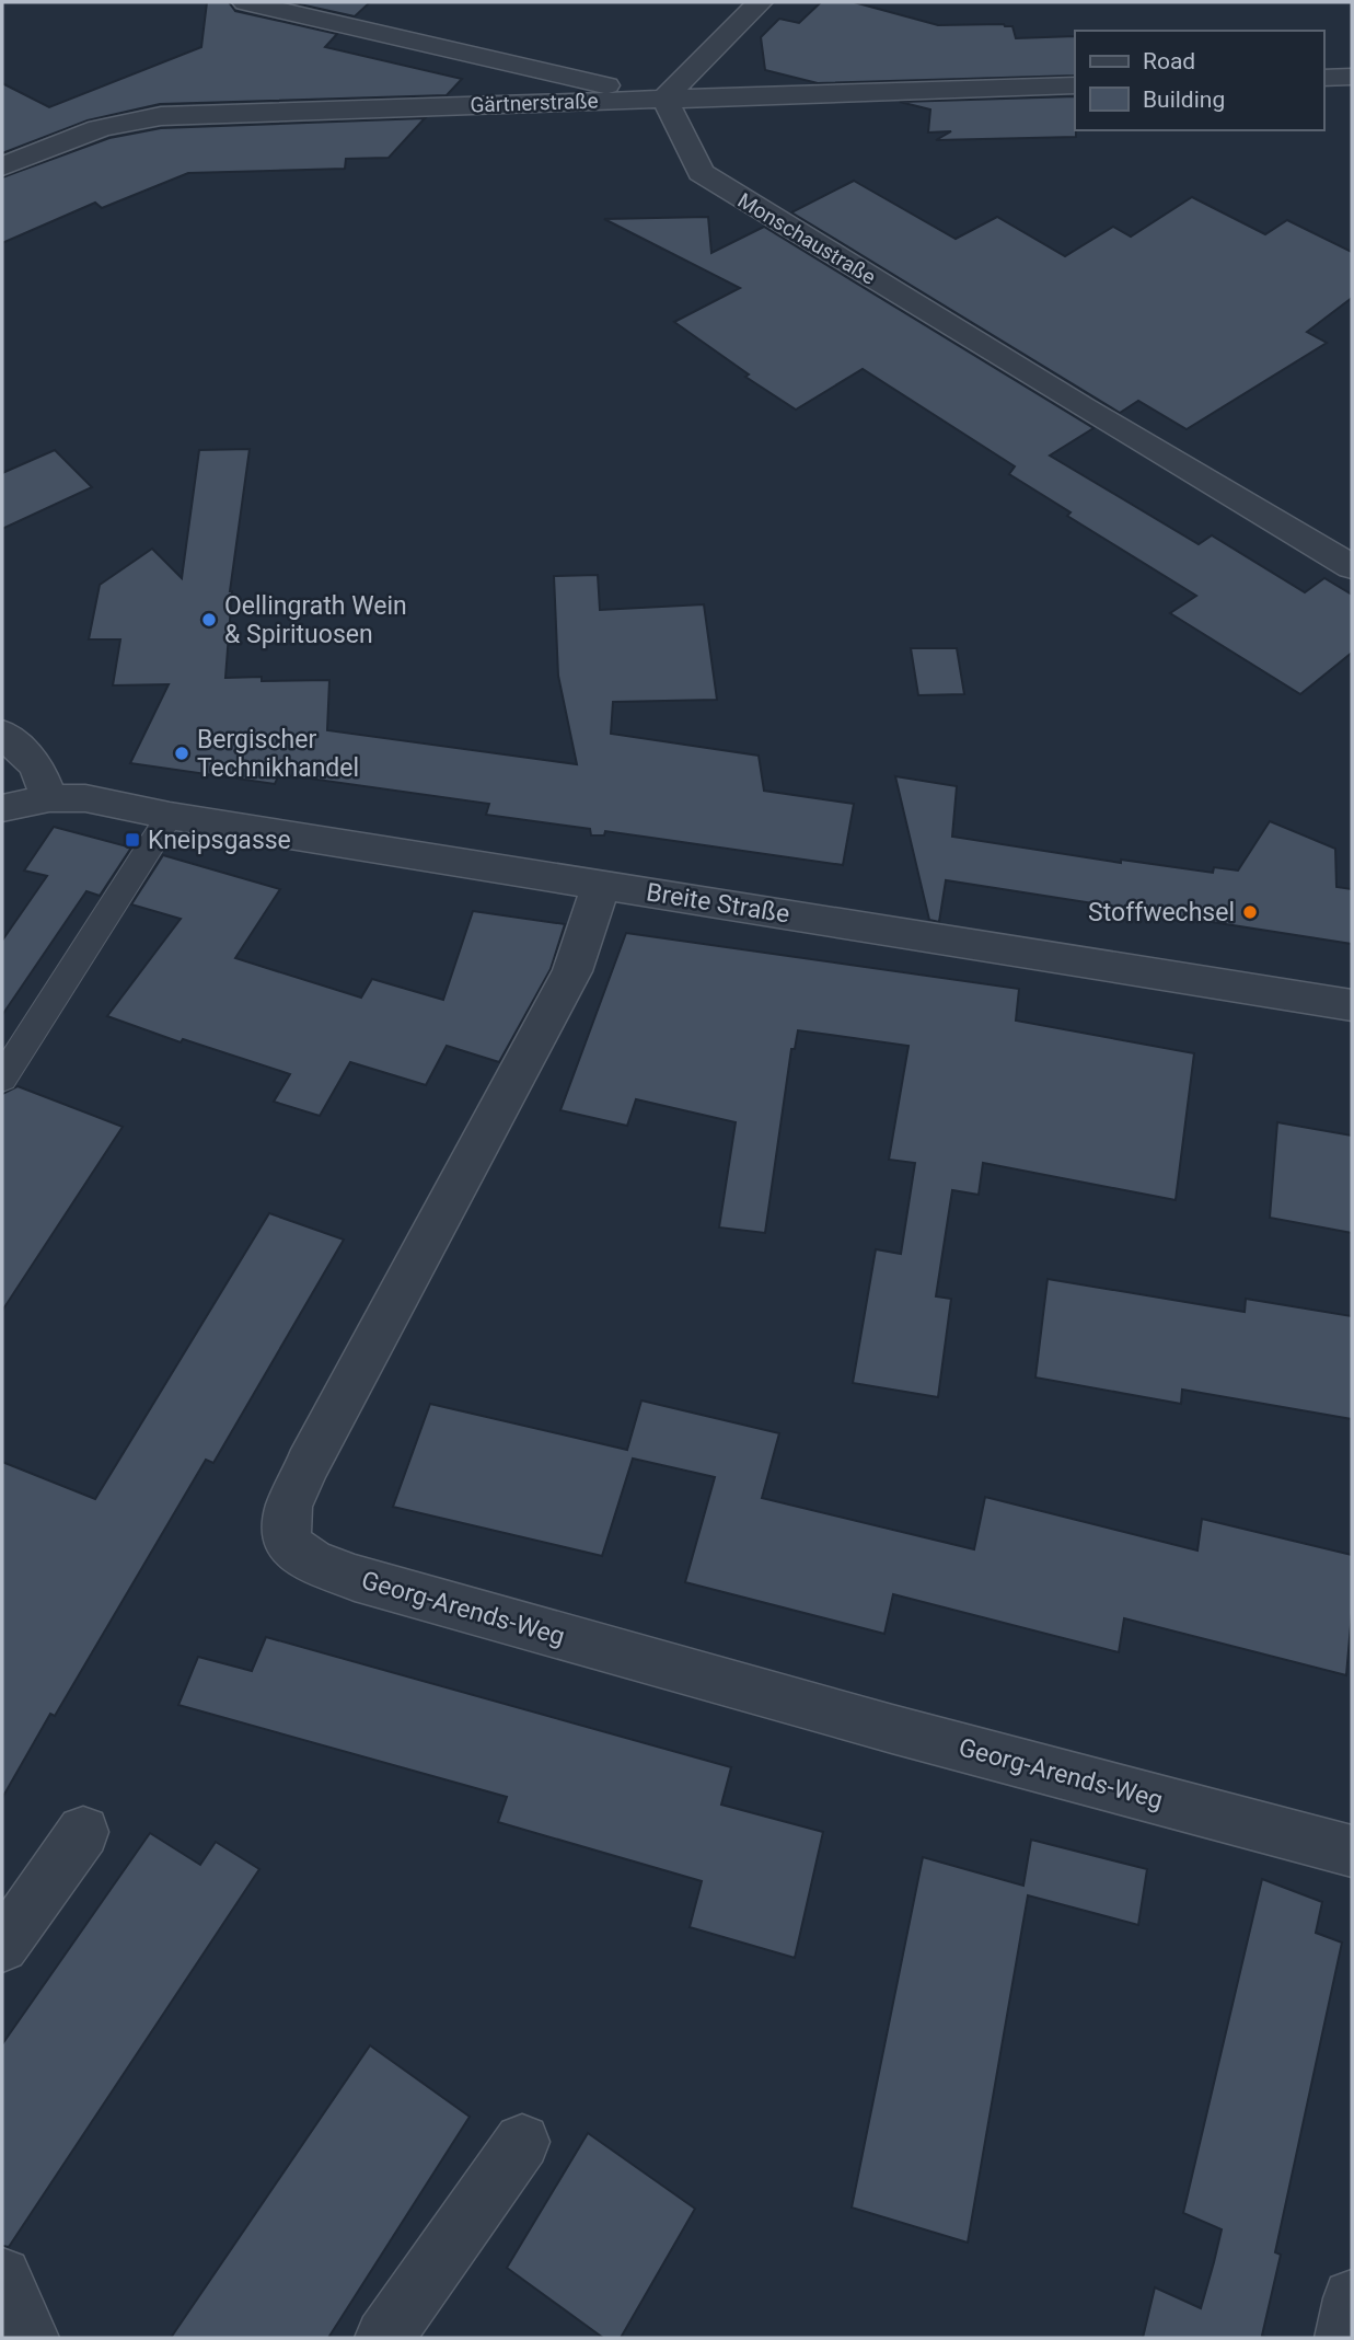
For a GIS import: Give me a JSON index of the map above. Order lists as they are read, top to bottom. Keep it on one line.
{"streets":{"street":["Gärtnerstraße","Monschaustraße","Breite Straße","Georg-Arends-Weg"]},"crossings":[["Gärtnerstraße","Monschaustraße"],["Breite Straße","Georg-Arends-Weg"]],"places":{"other":["Oellingrath Wein & Spirituosen","Bergischer Technikhandel","Stoffwechsel"],"transit":["Kneipsgasse"]},"legend":["Road","Building"]}
